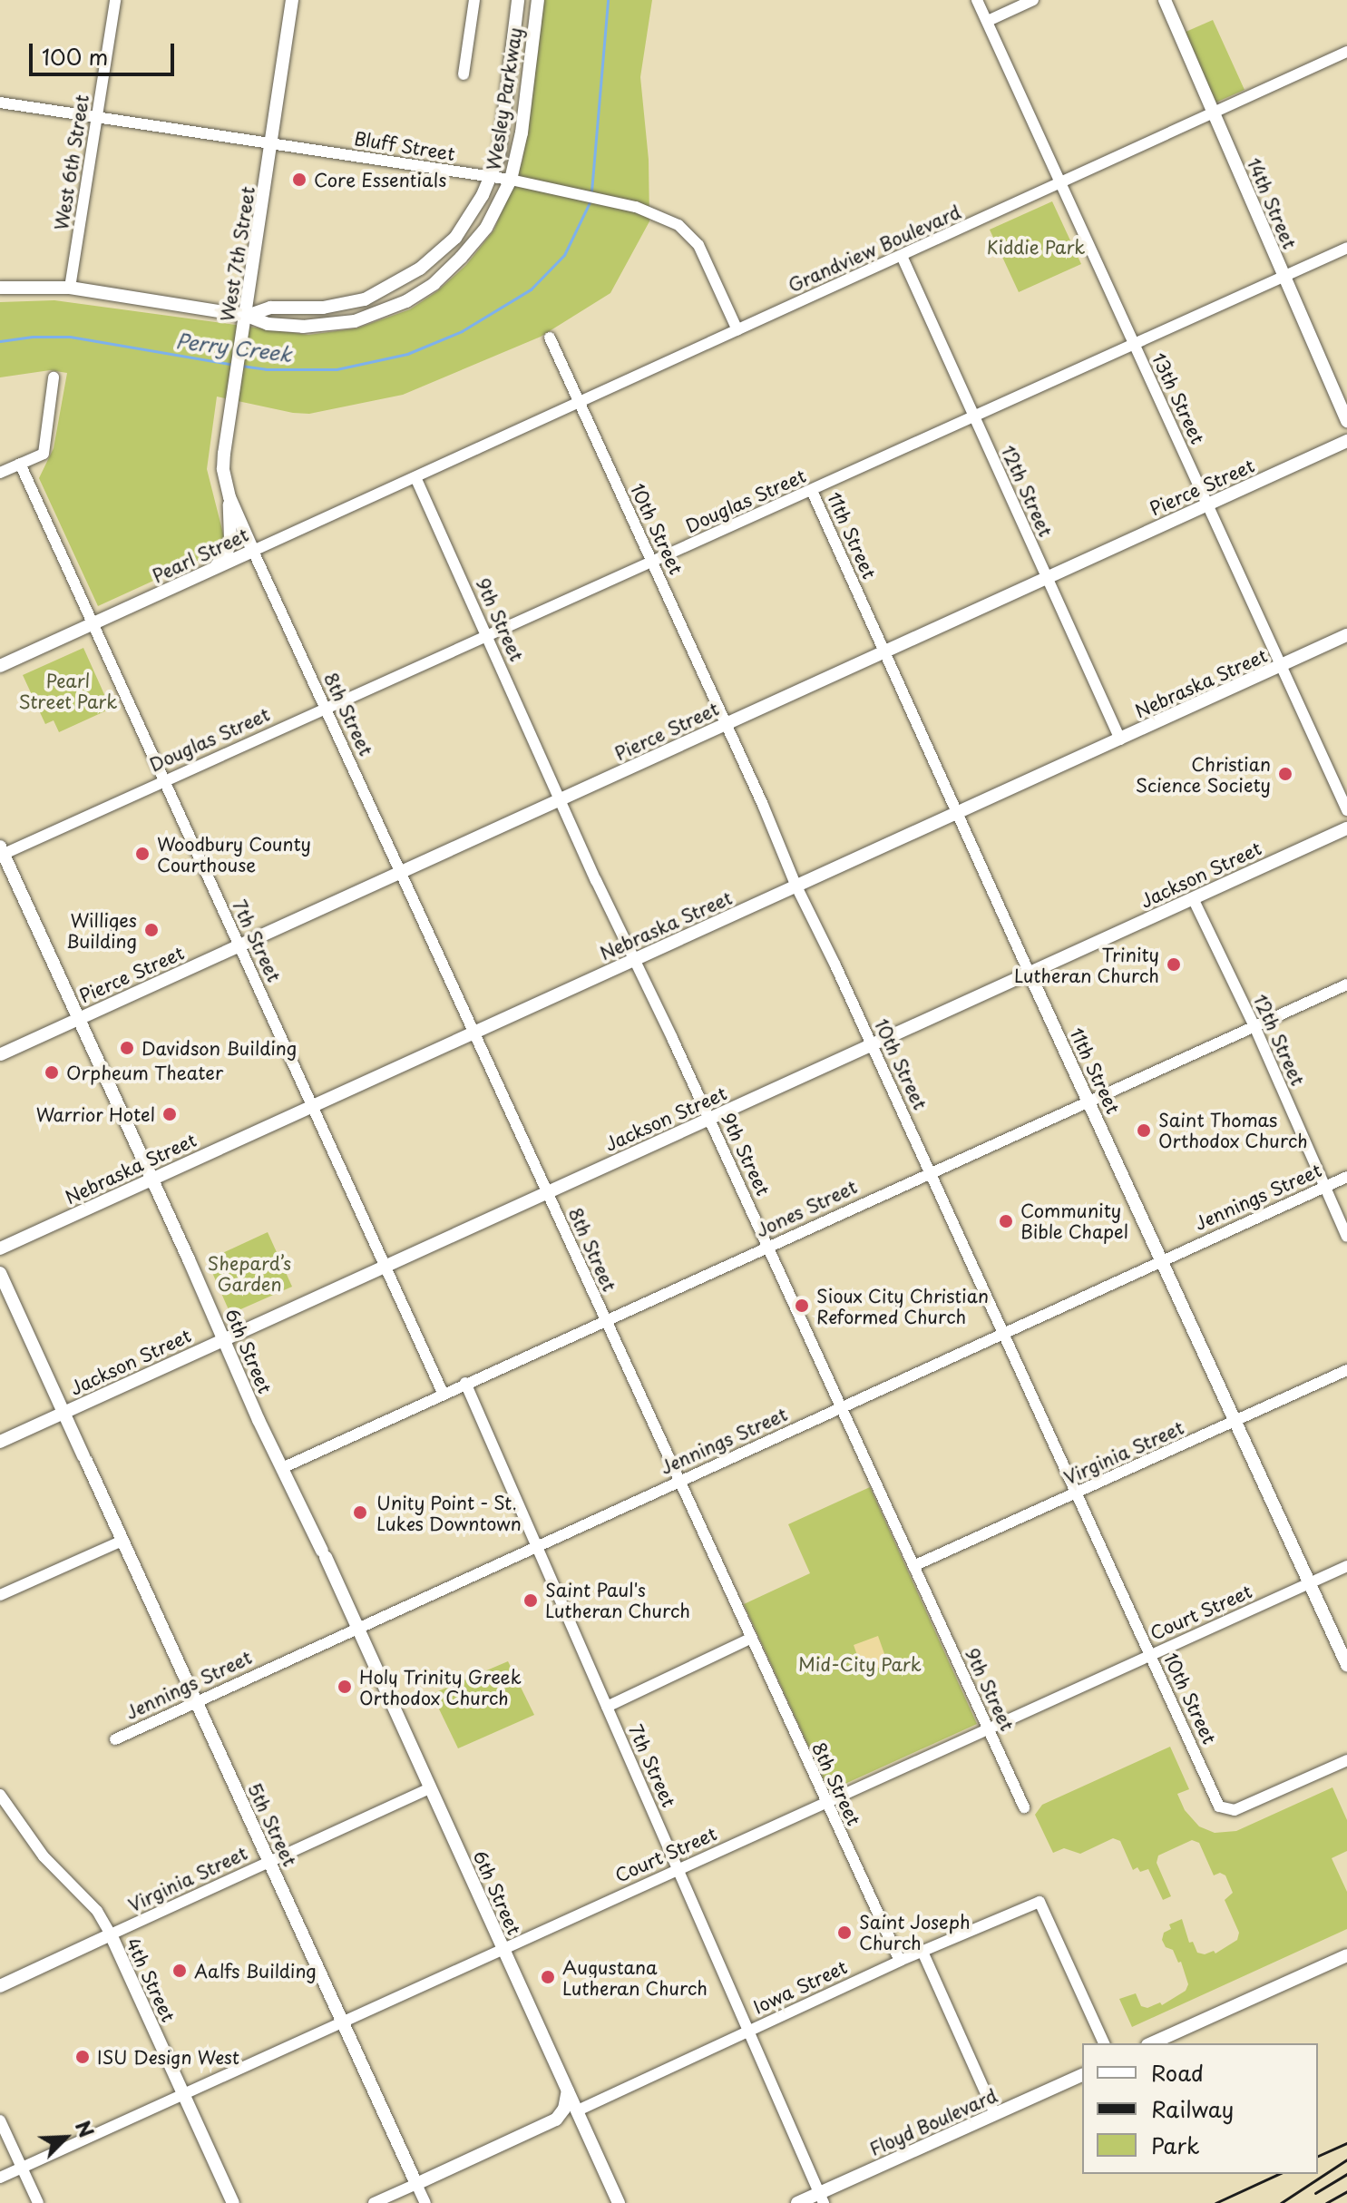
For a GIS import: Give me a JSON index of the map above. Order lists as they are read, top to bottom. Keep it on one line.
{"streets":{"main road":["Wesley Parkway","14th Street","West 7th Street","Pierce Street","11th Street","Pearl Street","Nebraska Street","Jackson Street","6th Street","Virginia Street","5th Street","4th Street","Floyd Boulevard"],"street":["Bluff Street","West 6th Street","Grandview Boulevard","13th Street","12th Street","Douglas Street","10th Street","9th Street","8th Street","7th Street","Jennings Street","Jones Street","Court Street","Iowa Street"]},"crossings":[["Wesley Parkway","Bluff Street"],["Wesley Parkway","West 6th Street"],["Wesley Parkway","West 7th Street"],["Bluff Street","West 6th Street"],["Bluff Street","Grandview Boulevard"],["Bluff Street","West 7th Street"],["14th Street","Grandview Boulevard"],["14th Street","Douglas Street"],["Grandview Boulevard","13th Street"],["Grandview Boulevard","12th Street"],["Grandview Boulevard","10th Street"],["Grandview Boulevard","Pearl Street"],["Grandview Boulevard","9th Street"],["West 7th Street","Pearl Street"],["West 7th Street","8th Street"],["13th Street","Pierce Street"],["13th Street","Douglas Street"],["13th Street","Nebraska Street"],["Pierce Street","12th Street"],["Pierce Street","10th Street"],["Pierce Street","11th Street"],["Pierce Street","9th Street"],["Pierce Street","8th Street"],["Pierce Street","7th Street"],["Pierce Street","6th Street"],["12th Street","Douglas Street"],["12th Street","Nebraska Street"],["12th Street","Jackson Street"],["12th Street","Jennings Street"],["12th Street","Jones Street"],["Douglas Street","10th Street"],["Douglas Street","11th Street"],["Douglas Street","9th Street"],["Douglas Street","8th Street"],["Douglas Street","7th Street"],["Douglas Street","6th Street"],["10th Street","Nebraska Street"],["10th Street","Jackson Street"],["10th Street","Jennings Street"],["10th Street","Jones Street"],["10th Street","Virginia Street"],["10th Street","Court Street"],["11th Street","Nebraska Street"],["11th Street","Jackson Street"],["11th Street","Jennings Street"],["11th Street","Jones Street"],["11th Street","Virginia Street"],["11th Street","Court Street"],["Pearl Street","9th Street"],["Pearl Street","8th Street"],["Pearl Street","7th Street"],["9th Street","Nebraska Street"],["9th Street","Jackson Street"],["9th Street","Jennings Street"],["9th Street","Jones Street"],["9th Street","Virginia Street"],["9th Street","Court Street"],["Nebraska Street","8th Street"],["Nebraska Street","7th Street"],["Nebraska Street","6th Street"],["8th Street","Jackson Street"],["8th Street","Jennings Street"],["8th Street","Jones Street"],["8th Street","Court Street"],["8th Street","Iowa Street"],["Jackson Street","7th Street"],["Jackson Street","6th Street"],["Jackson Street","5th Street"],["7th Street","Jennings Street"],["7th Street","Jones Street"],["7th Street","Court Street"],["7th Street","Iowa Street"],["7th Street","Floyd Boulevard"],["Jennings Street","6th Street"],["Jennings Street","5th Street"],["Jones Street","6th Street"],["6th Street","Virginia Street"],["6th Street","Court Street"],["6th Street","Iowa Street"],["Virginia Street","5th Street"],["Virginia Street","4th Street"],["Court Street","5th Street"],["Court Street","4th Street"]],"water":["Perry Creek"],"parks":["Kiddie Park","Pearl Street Park","Shepard’s Garden","Mid-City Park"],"places":["Core Essentials","Christian Science Society","Woodbury County Courthouse","Williges Building","Trinity Lutheran Church","Davidson Building","Orpheum Theater","Warrior Hotel","Saint Thomas Orthodox Church","Community Bible Chapel","Sioux City Christian Reformed Church","Unity Point - St. Lukes Downtown","Saint Paul's Lutheran Church","Holy Trinity Greek Orthodox Church","Saint Joseph Church","Aalfs Building","Augustana Lutheran Church","ISU Design West"],"legend":["Road","Railway","Park"],"scale_bar":"100 m","north":"top right"}
